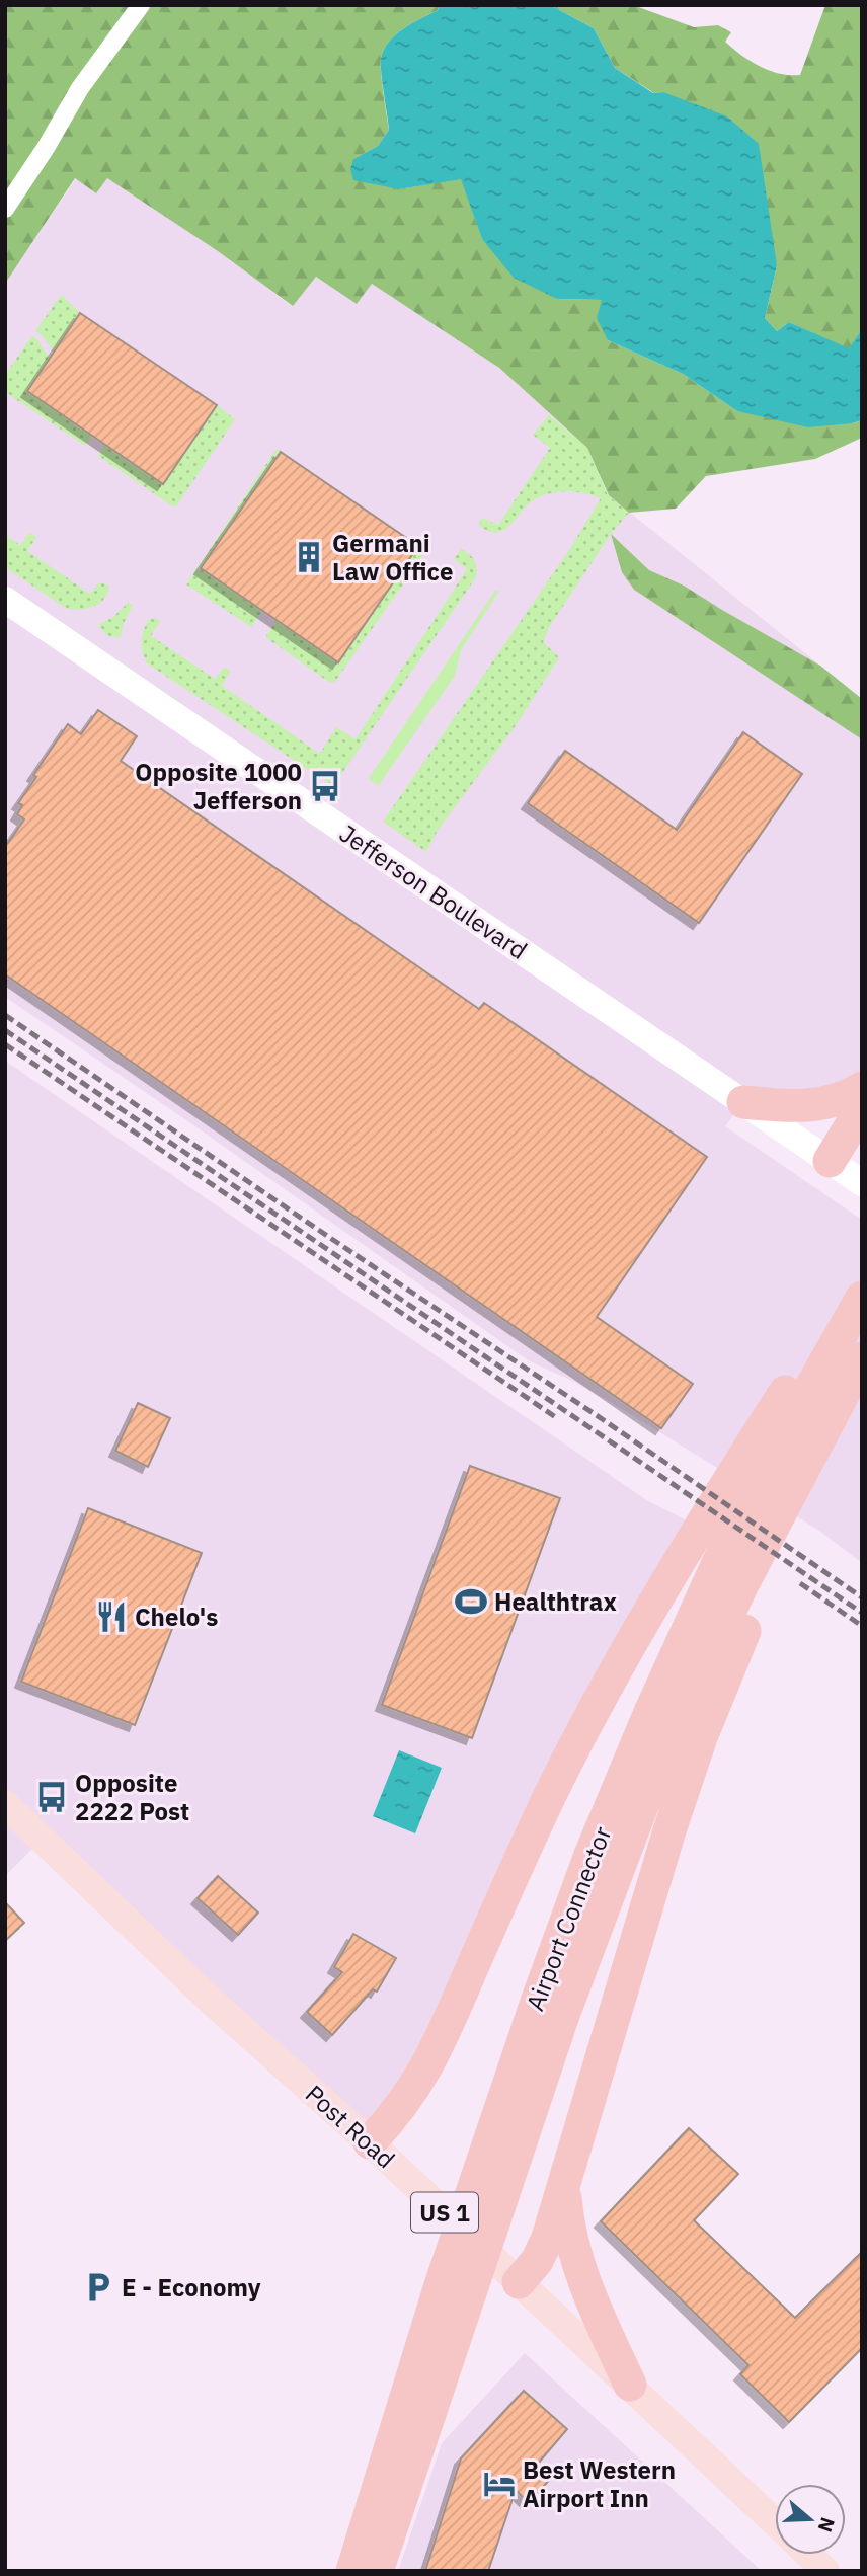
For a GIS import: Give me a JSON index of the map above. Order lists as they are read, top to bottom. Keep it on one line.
{"streets":{"highway":["Airport Connector"],"main road":["Jefferson Boulevard","Post Road","US 1"]},"places":{"building":["Germani Law Office"],"bus stop":["Opposite 1000 Jefferson","Opposite 2222 Post"],"sports":["Healthtrax"],"restaurant":["Chelo's"],"parking":["E - Economy"],"hotel":["Best Western Airport Inn"]},"north":"right"}
